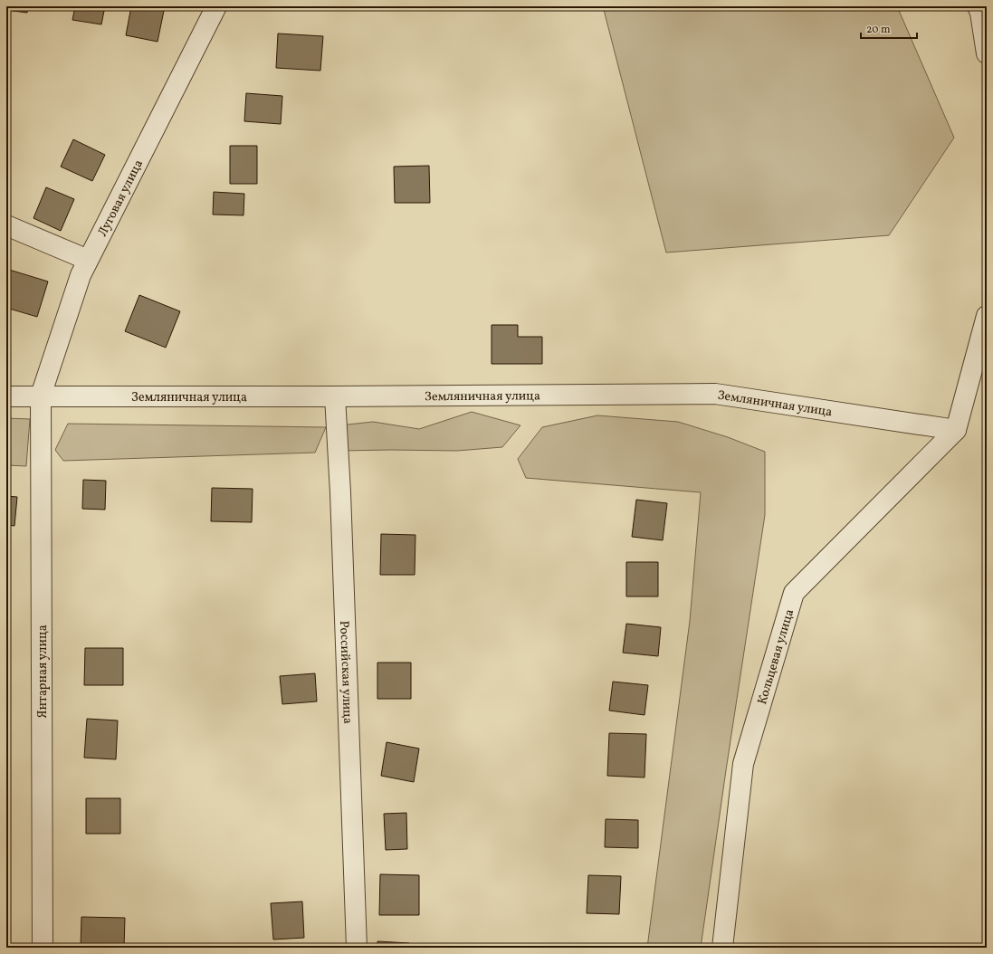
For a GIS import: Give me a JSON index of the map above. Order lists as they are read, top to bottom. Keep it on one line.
{"streets":{"street":["Луговая улица","Земляничная улица","Кольцевая улица","Янтарная улица","Российская улица"]},"crossings":[["Луговая улица","Земляничная улица"],["Луговая улица","Янтарная улица"],["Земляничная улица","Кольцевая улица"],["Земляничная улица","Янтарная улица"],["Земляничная улица","Российская улица"]],"scale_bar":"20 m"}
